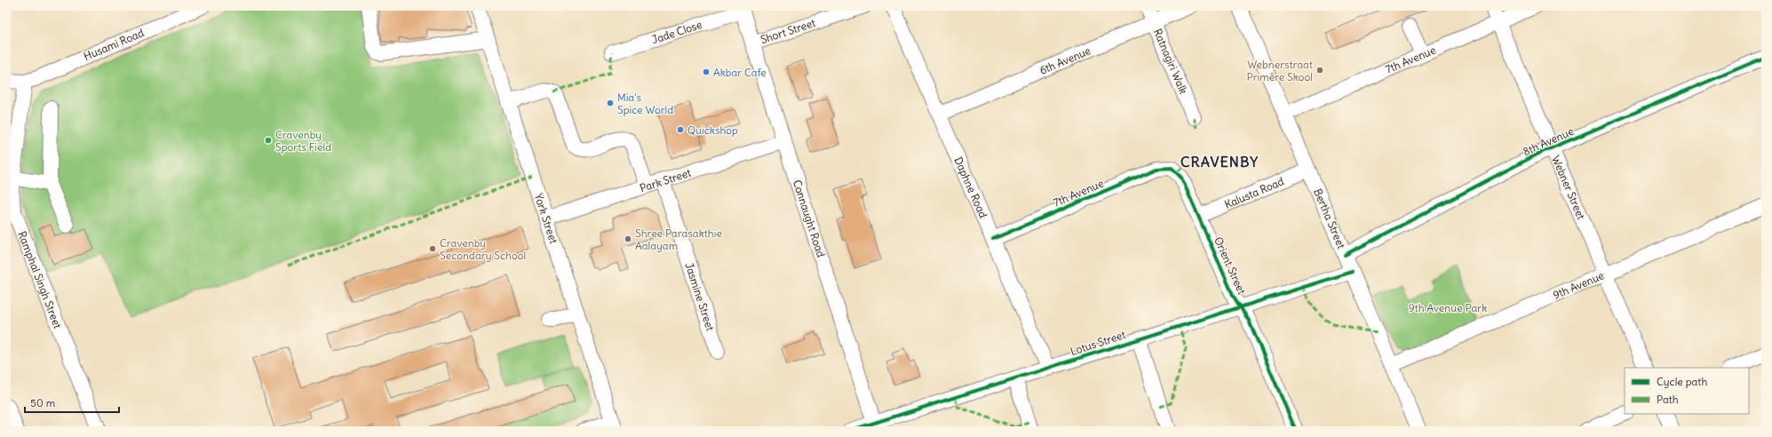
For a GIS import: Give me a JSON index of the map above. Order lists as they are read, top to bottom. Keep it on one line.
{"streets":{"street":["Short Street","Jade Close","Husami Road","7th Avenue","6th Avenue","Ratnagiri Walk","8th Avenue","Park Street","Daphne Road","Webner Street","Kalusta Road","York Street","Connaught Road","Bertha Street","Orient Street","Ramphal Singh Street","9th Avenue","Jasmine Street","Lotus Street"]},"crossings":[["Short Street","Connaught Road"],["Jade Close","Connaught Road"],["Husami Road","Ramphal Singh Street"],["7th Avenue","Daphne Road"],["7th Avenue","Webner Street"],["7th Avenue","Bertha Street"],["7th Avenue","Orient Street"],["6th Avenue","Ratnagiri Walk"],["6th Avenue","Daphne Road"],["8th Avenue","Webner Street"],["8th Avenue","Bertha Street"],["Park Street","York Street"],["Park Street","Connaught Road"],["Park Street","Jasmine Street"],["Daphne Road","Lotus Street"],["Webner Street","9th Avenue"],["Kalusta Road","Bertha Street"],["Kalusta Road","Orient Street"],["Connaught Road","Lotus Street"],["Bertha Street","9th Avenue"],["Bertha Street","Lotus Street"],["Orient Street","Lotus Street"]],"districts":["CRAVENBY"],"parks":["9th Avenue Park"],"places":["Webnerstraat Primêre Skool","Akbar Cafe","Mia's Spice World","Quickshop","Cravenby Sports Field","Shree Parasakthie Aalayam","Cravenby Secondary School"],"legend":["Cycle path","Path"],"scale_bar":"50 m"}
